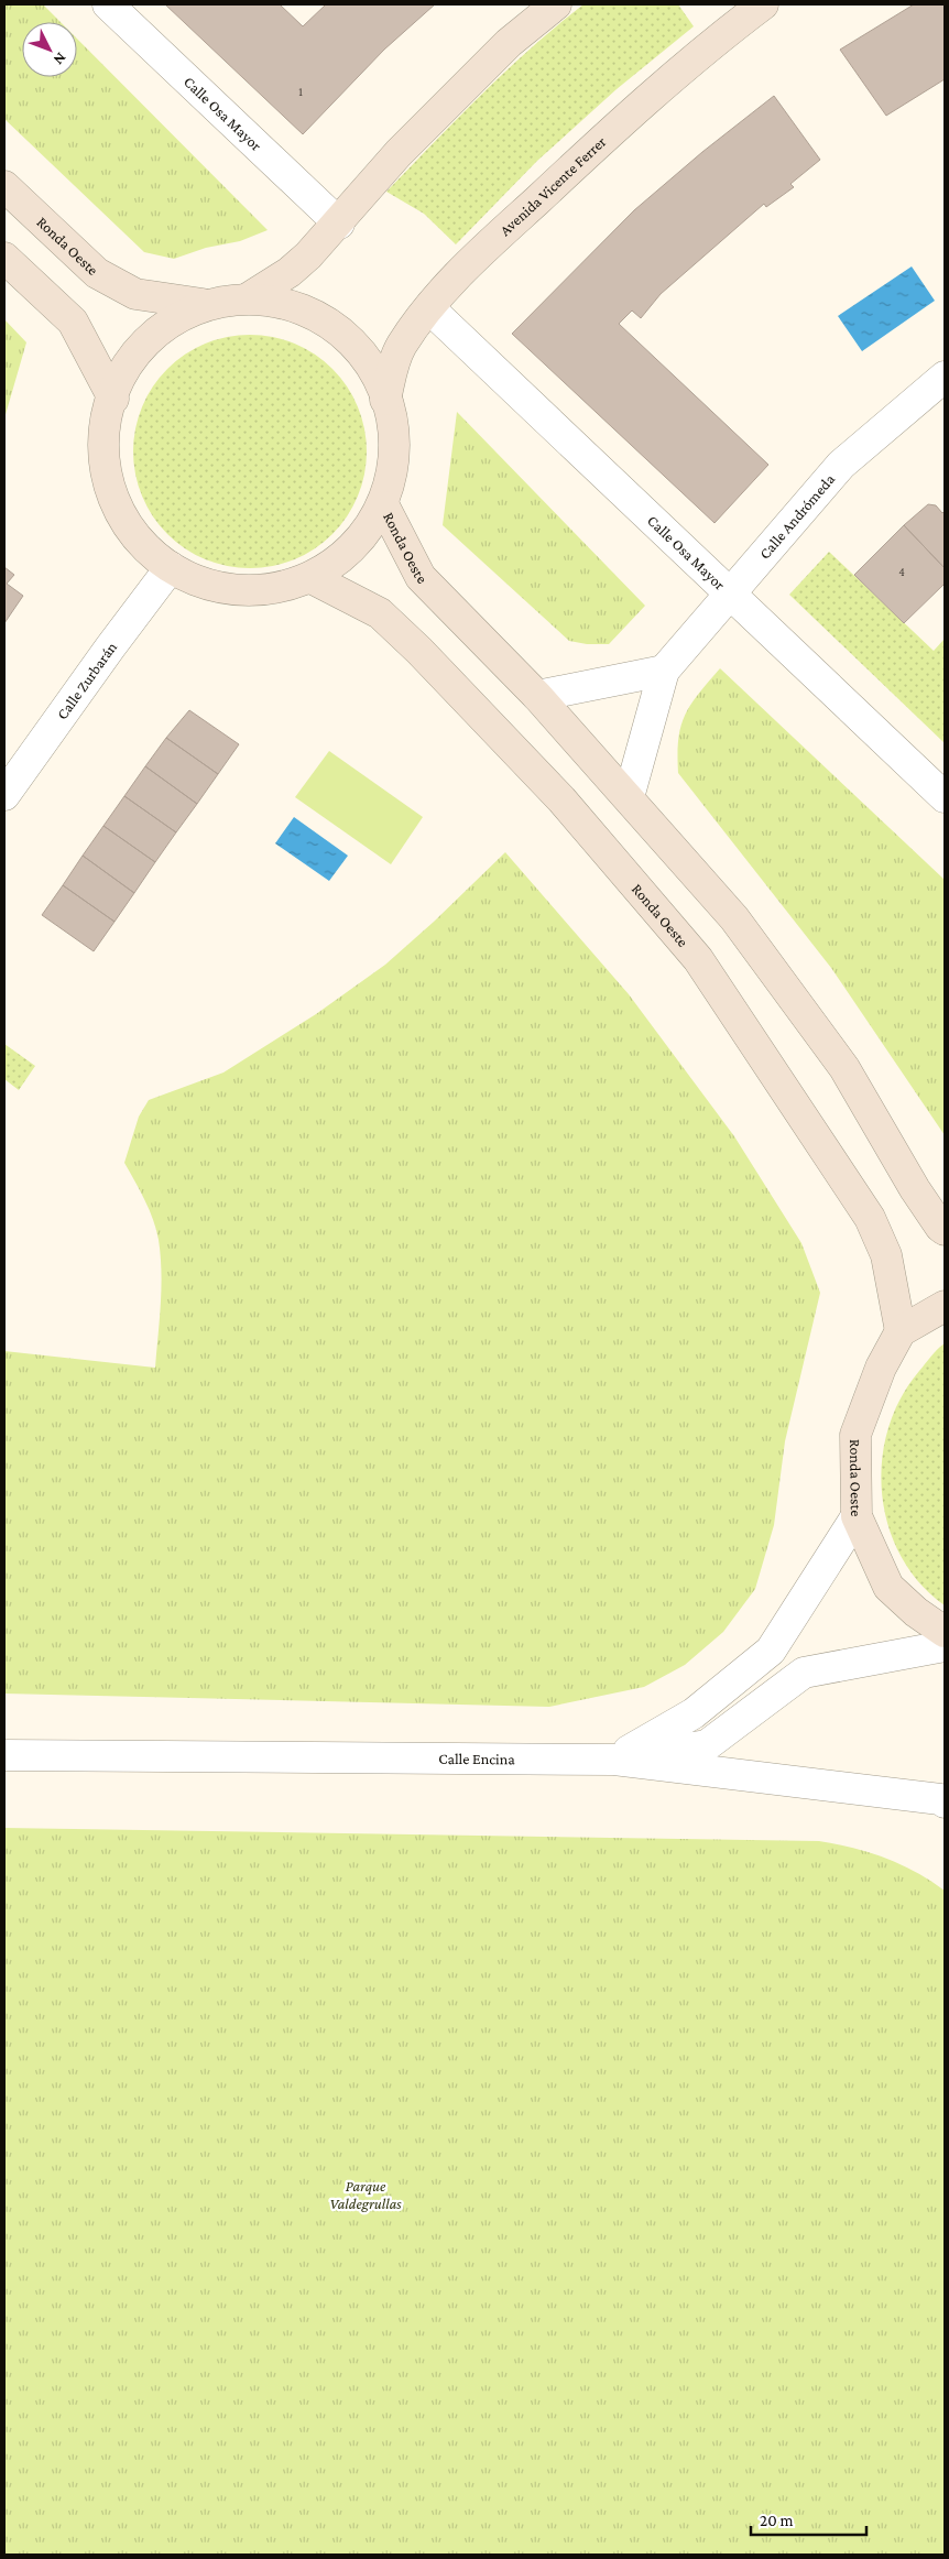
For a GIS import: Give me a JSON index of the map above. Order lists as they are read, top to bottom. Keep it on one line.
{"streets":{"main road":["Avenida Vicente Ferrer","Ronda Oeste"],"street":["Calle Osa Mayor","Calle Andrómeda","Calle Zurbarán","Calle Encina"]},"crossings":[["Calle Osa Mayor","Avenida Vicente Ferrer"],["Calle Osa Mayor","Calle Andrómeda"],["Ronda Oeste","Calle Andrómeda"]],"parks":["Parque Valdegrullas"],"house_numbers":["1","4"],"scale_bar":"20 m","north":"bottom right"}
